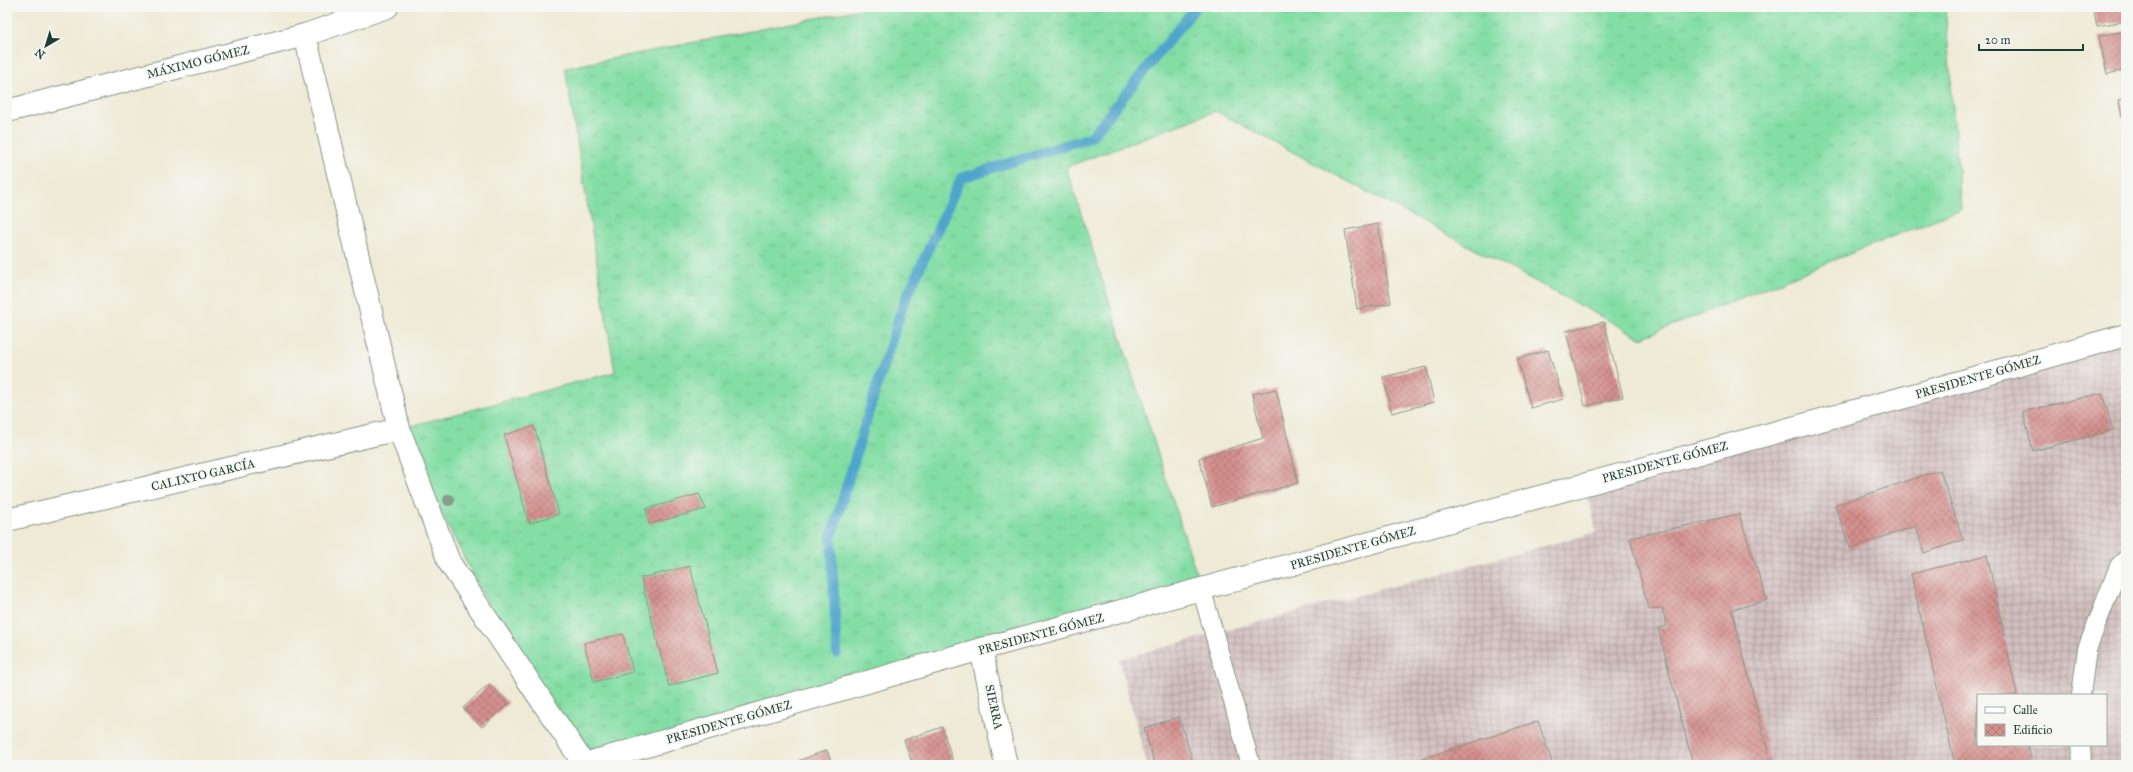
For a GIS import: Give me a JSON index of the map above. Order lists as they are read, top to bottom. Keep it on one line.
{"streets":{"street":["MÁXIMO GÓMEZ","PRESIDENTE GÓMEZ","CALIXTO GARCÍA","SIERRA"]},"crossings":[["PRESIDENTE GÓMEZ","SIERRA"]],"legend":["Calle","Edificio"],"scale_bar":"20 m","north":"bottom left"}
